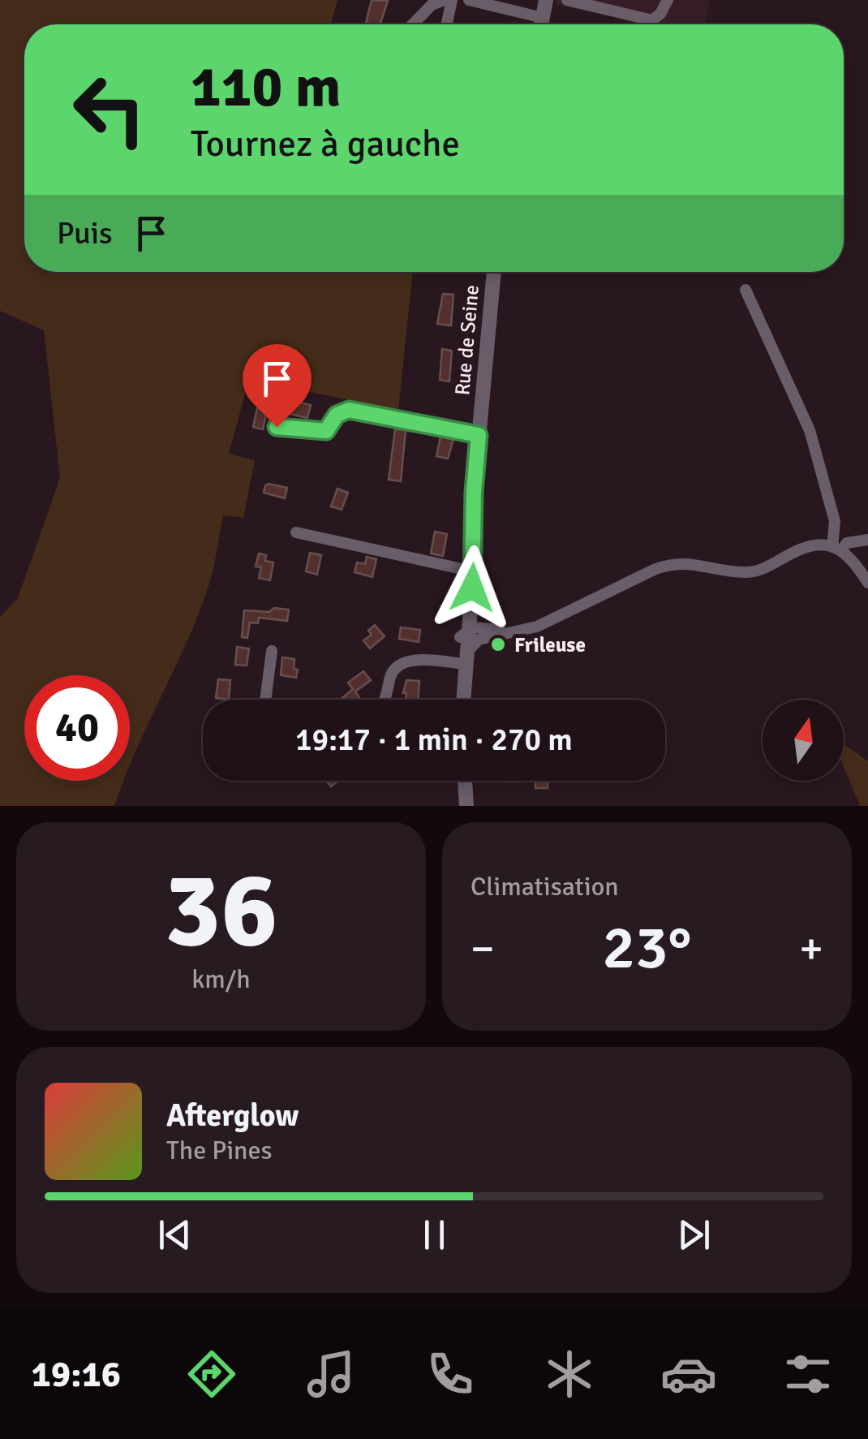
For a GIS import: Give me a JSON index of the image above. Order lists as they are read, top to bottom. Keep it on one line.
{"streets":{"street":["Rue de Seine"]},"places":["Frileuse"],"north":"top","page":{"turn":["110 m","Tournez à gauche"],"then":"Puis","limit":"40","trip":"19:17 · 1 min · 270 m","tile":[["36","km/h"],"Climatisation"],"heat":["−","23°","+"],"song":["Afterglow","The Pines"],"tabs":"19:16"}}
